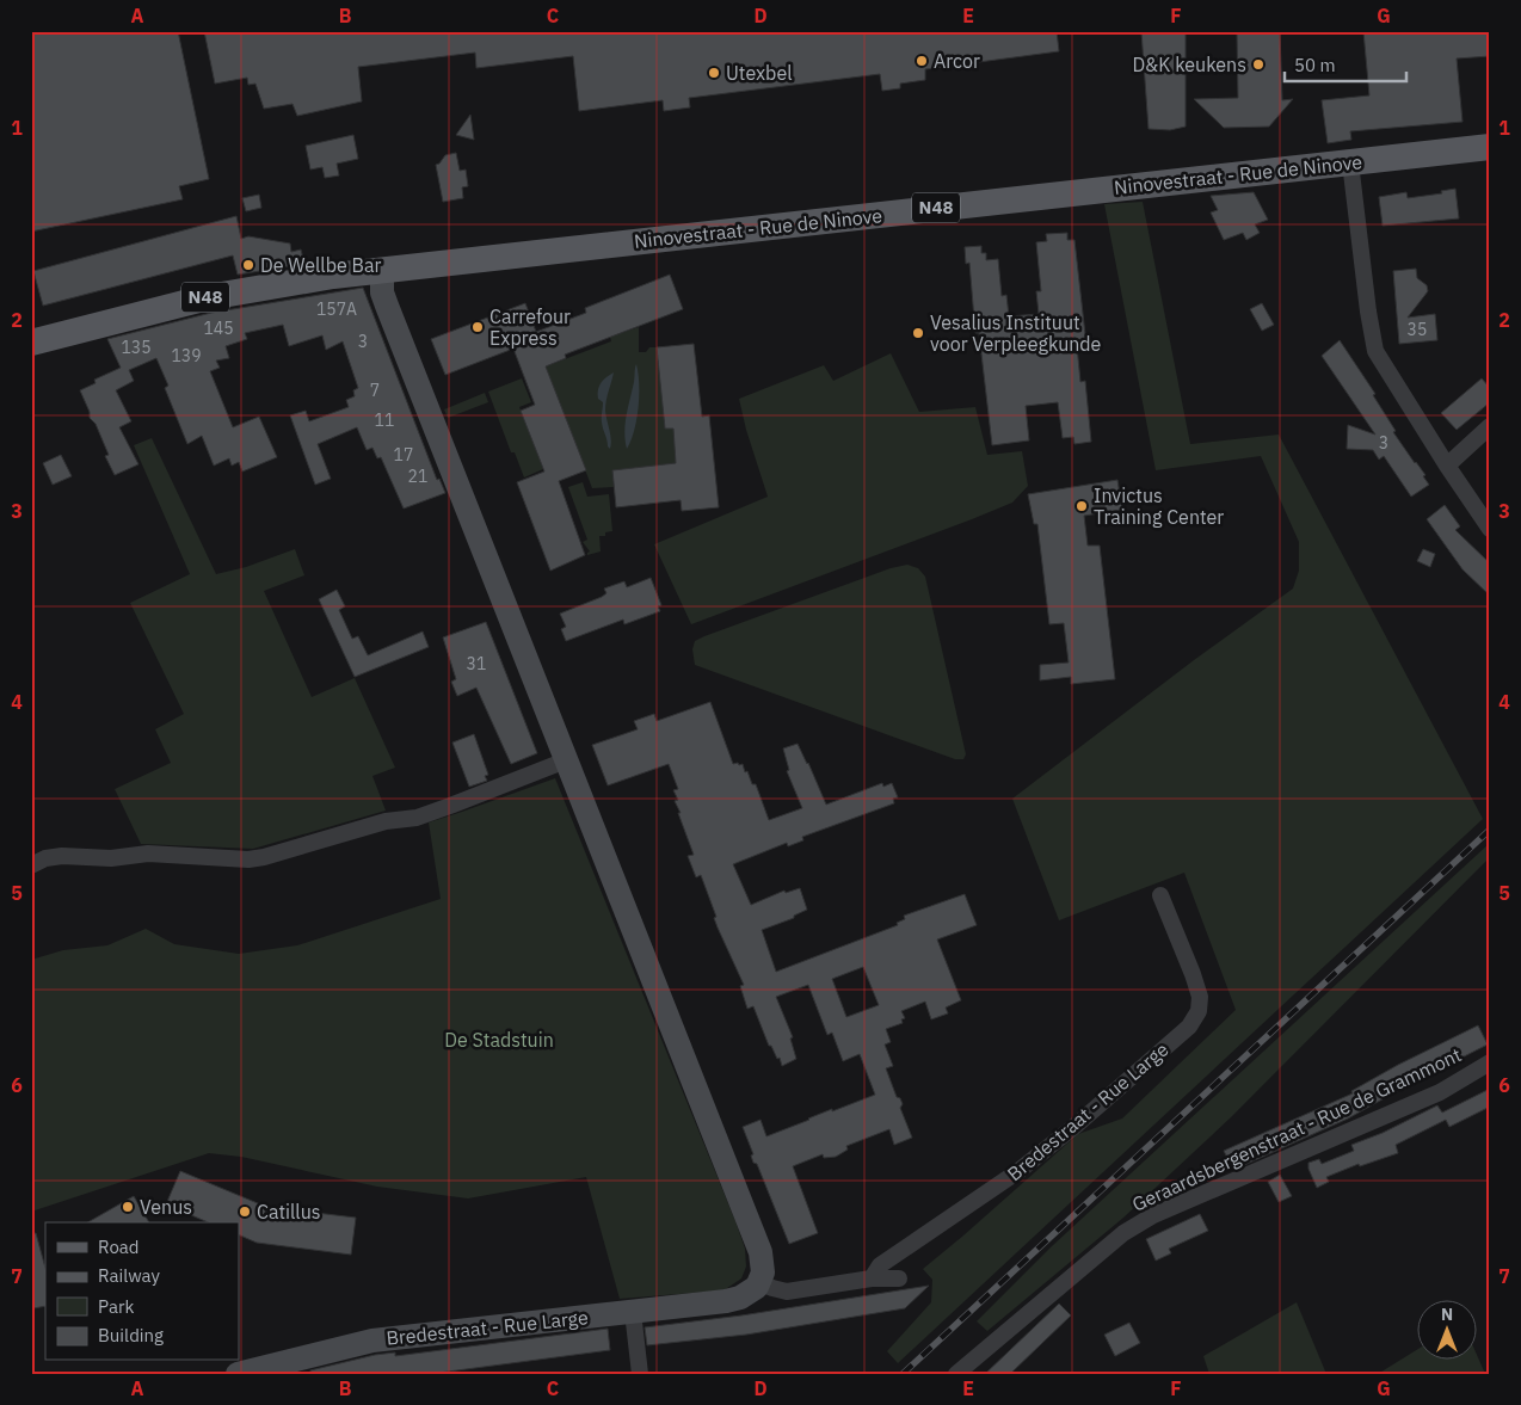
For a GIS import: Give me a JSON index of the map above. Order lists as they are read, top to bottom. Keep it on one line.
{"streets":{"main road":["Ninovestraat - Rue de Ninove","N48"],"street":["Bredestraat - Rue Large","Geraardsbergenstraat - Rue de Grammont"]},"parks":["De Stadstuin"],"places":["Arcor","D&K keukens","Utexbel","De Wellbe Bar","Carrefour Express","Vesalius Instituut voor Verpleegkunde","Invictus Training Center","Venus","Catillus"],"house_numbers":["157A","145","35","3","135","139","7","11","3","17","21","31"],"legend":["Road","Railway","Park","Building"],"scale_bar":"50 m","north":"top","grid":{"columns":["A","B","C","D","E","F","G"],"rows":["1","2","3","4","5","6","7"]}}
